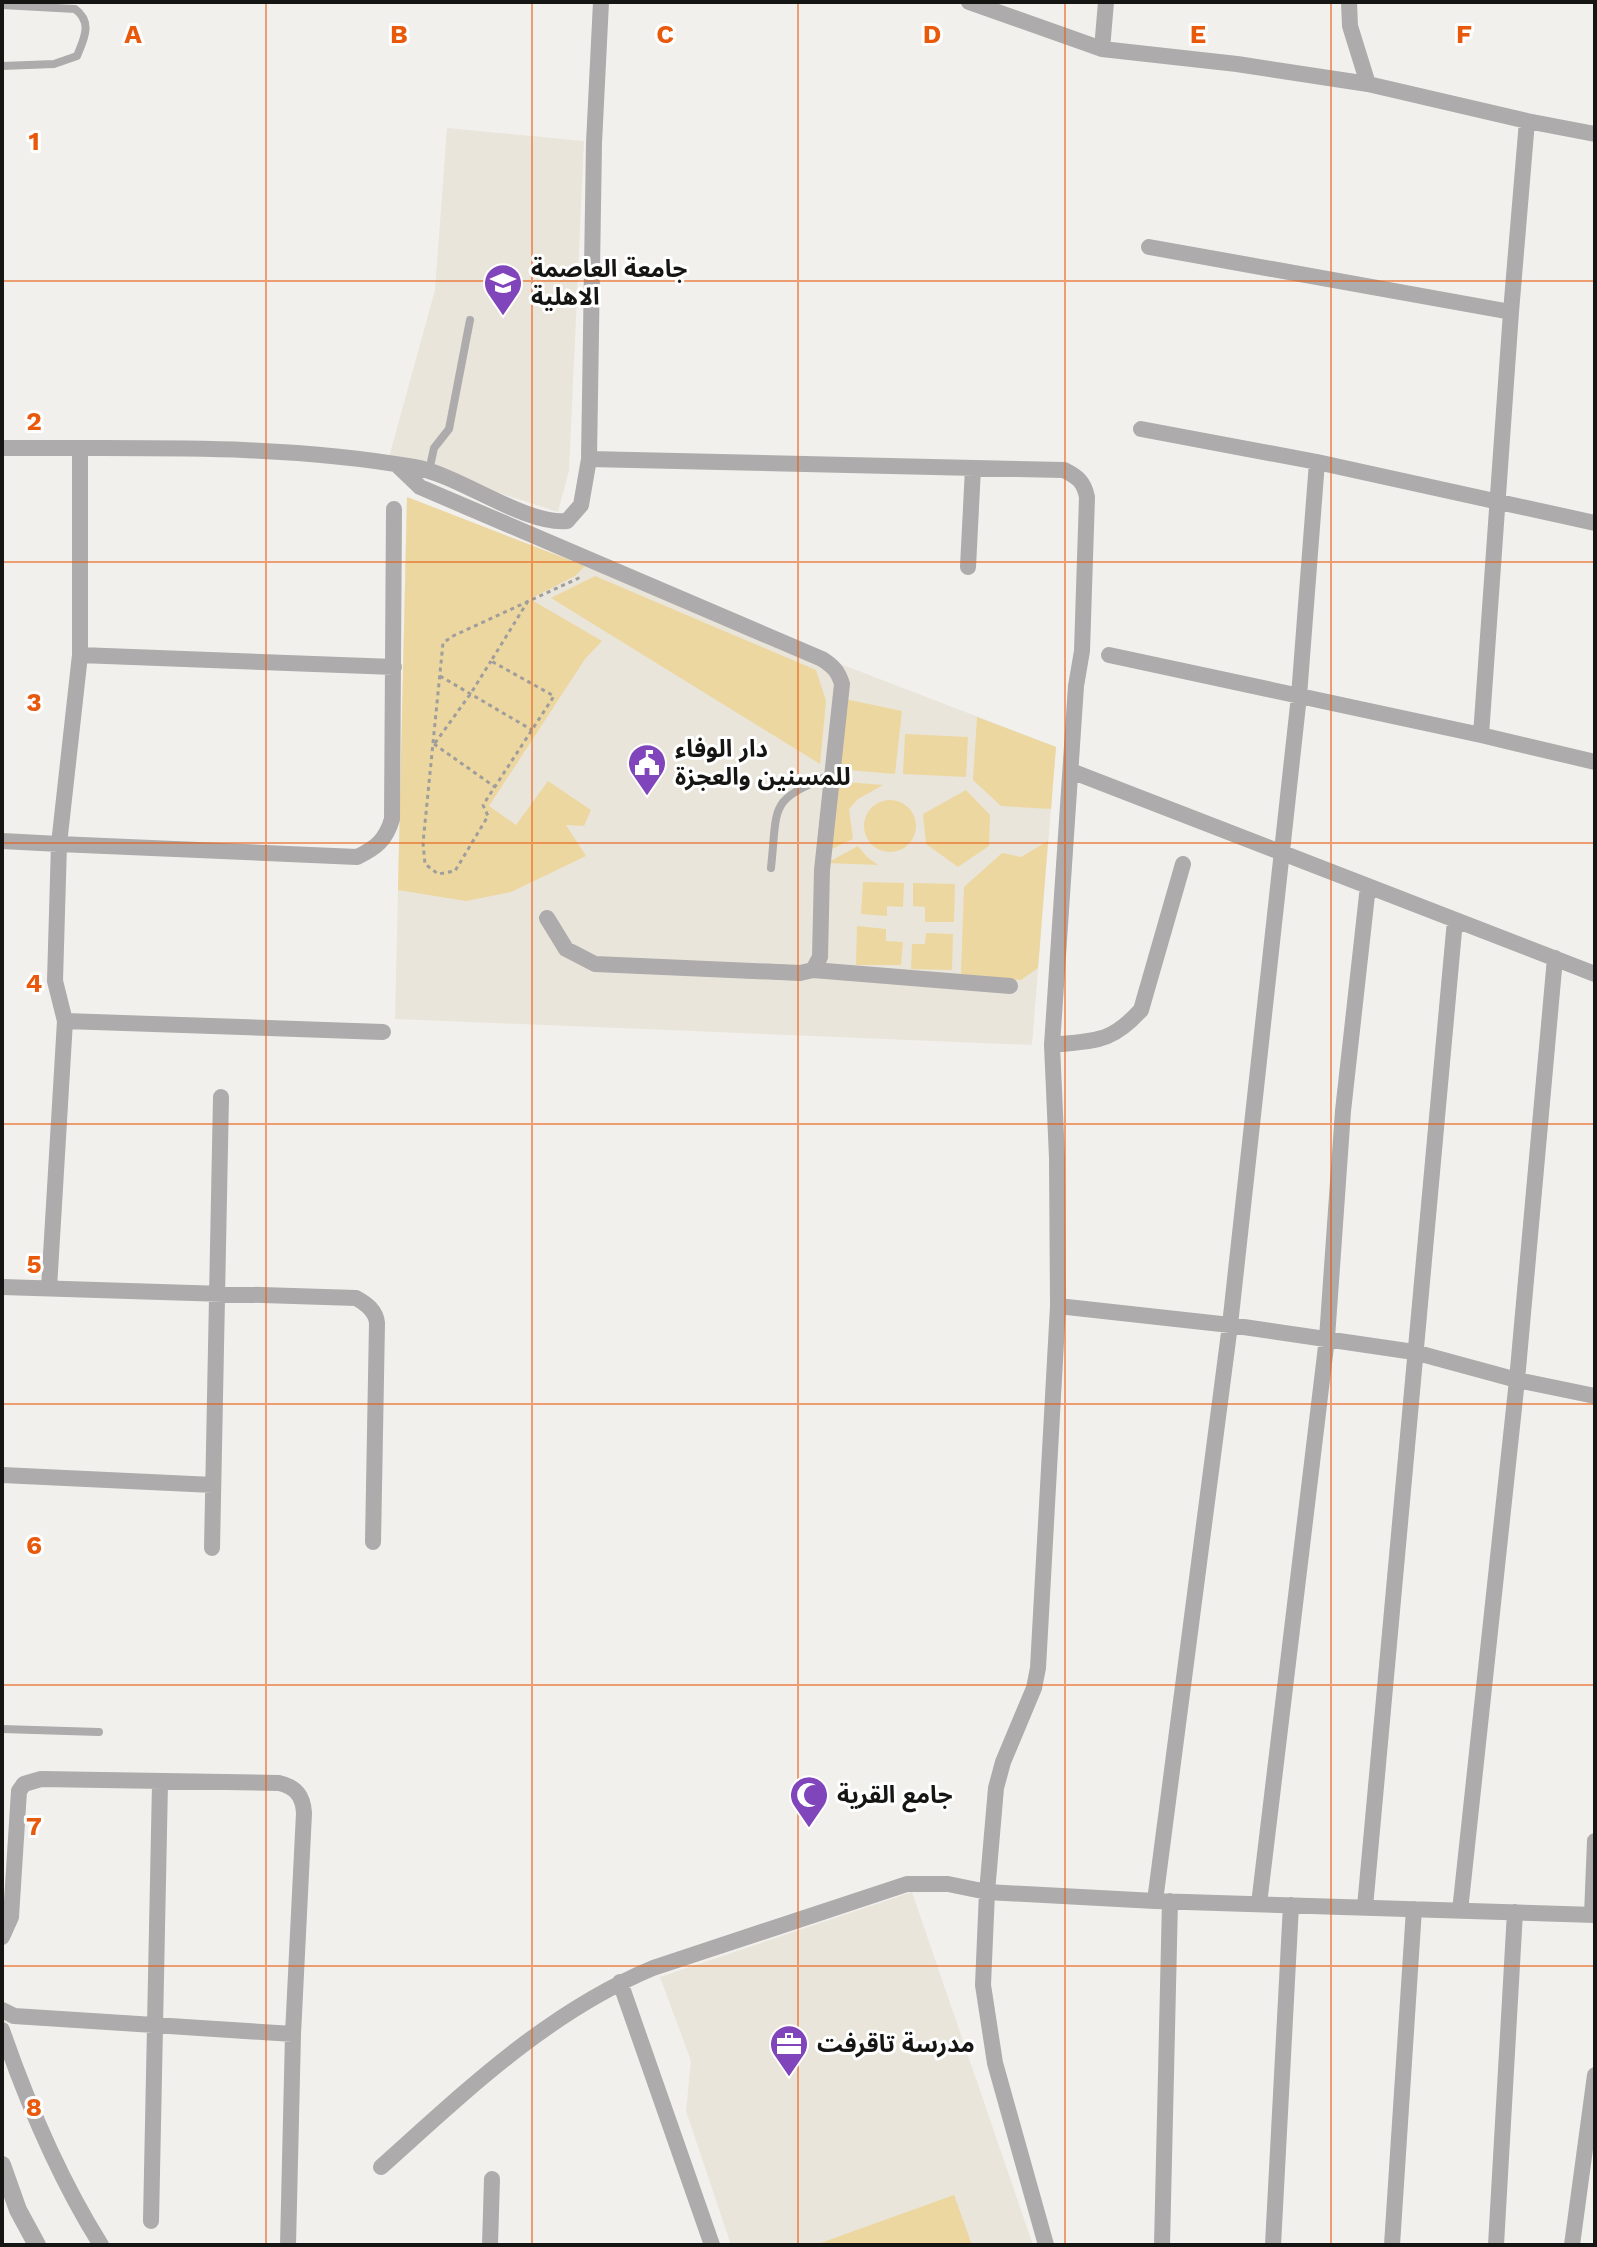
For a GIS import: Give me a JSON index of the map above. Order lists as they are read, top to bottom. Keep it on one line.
{"places":{"school or university":["جامعة العاصمة الاهلية"],"public building":["دار الوفاء للمسنين والعجزة"],"mosque":["جامع القرية"],"office":["مدرسة تاقرفت"]},"grid":{"columns":["A","B","C","D","E","F"],"rows":["1","2","3","4","5","6","7","8"]}}
